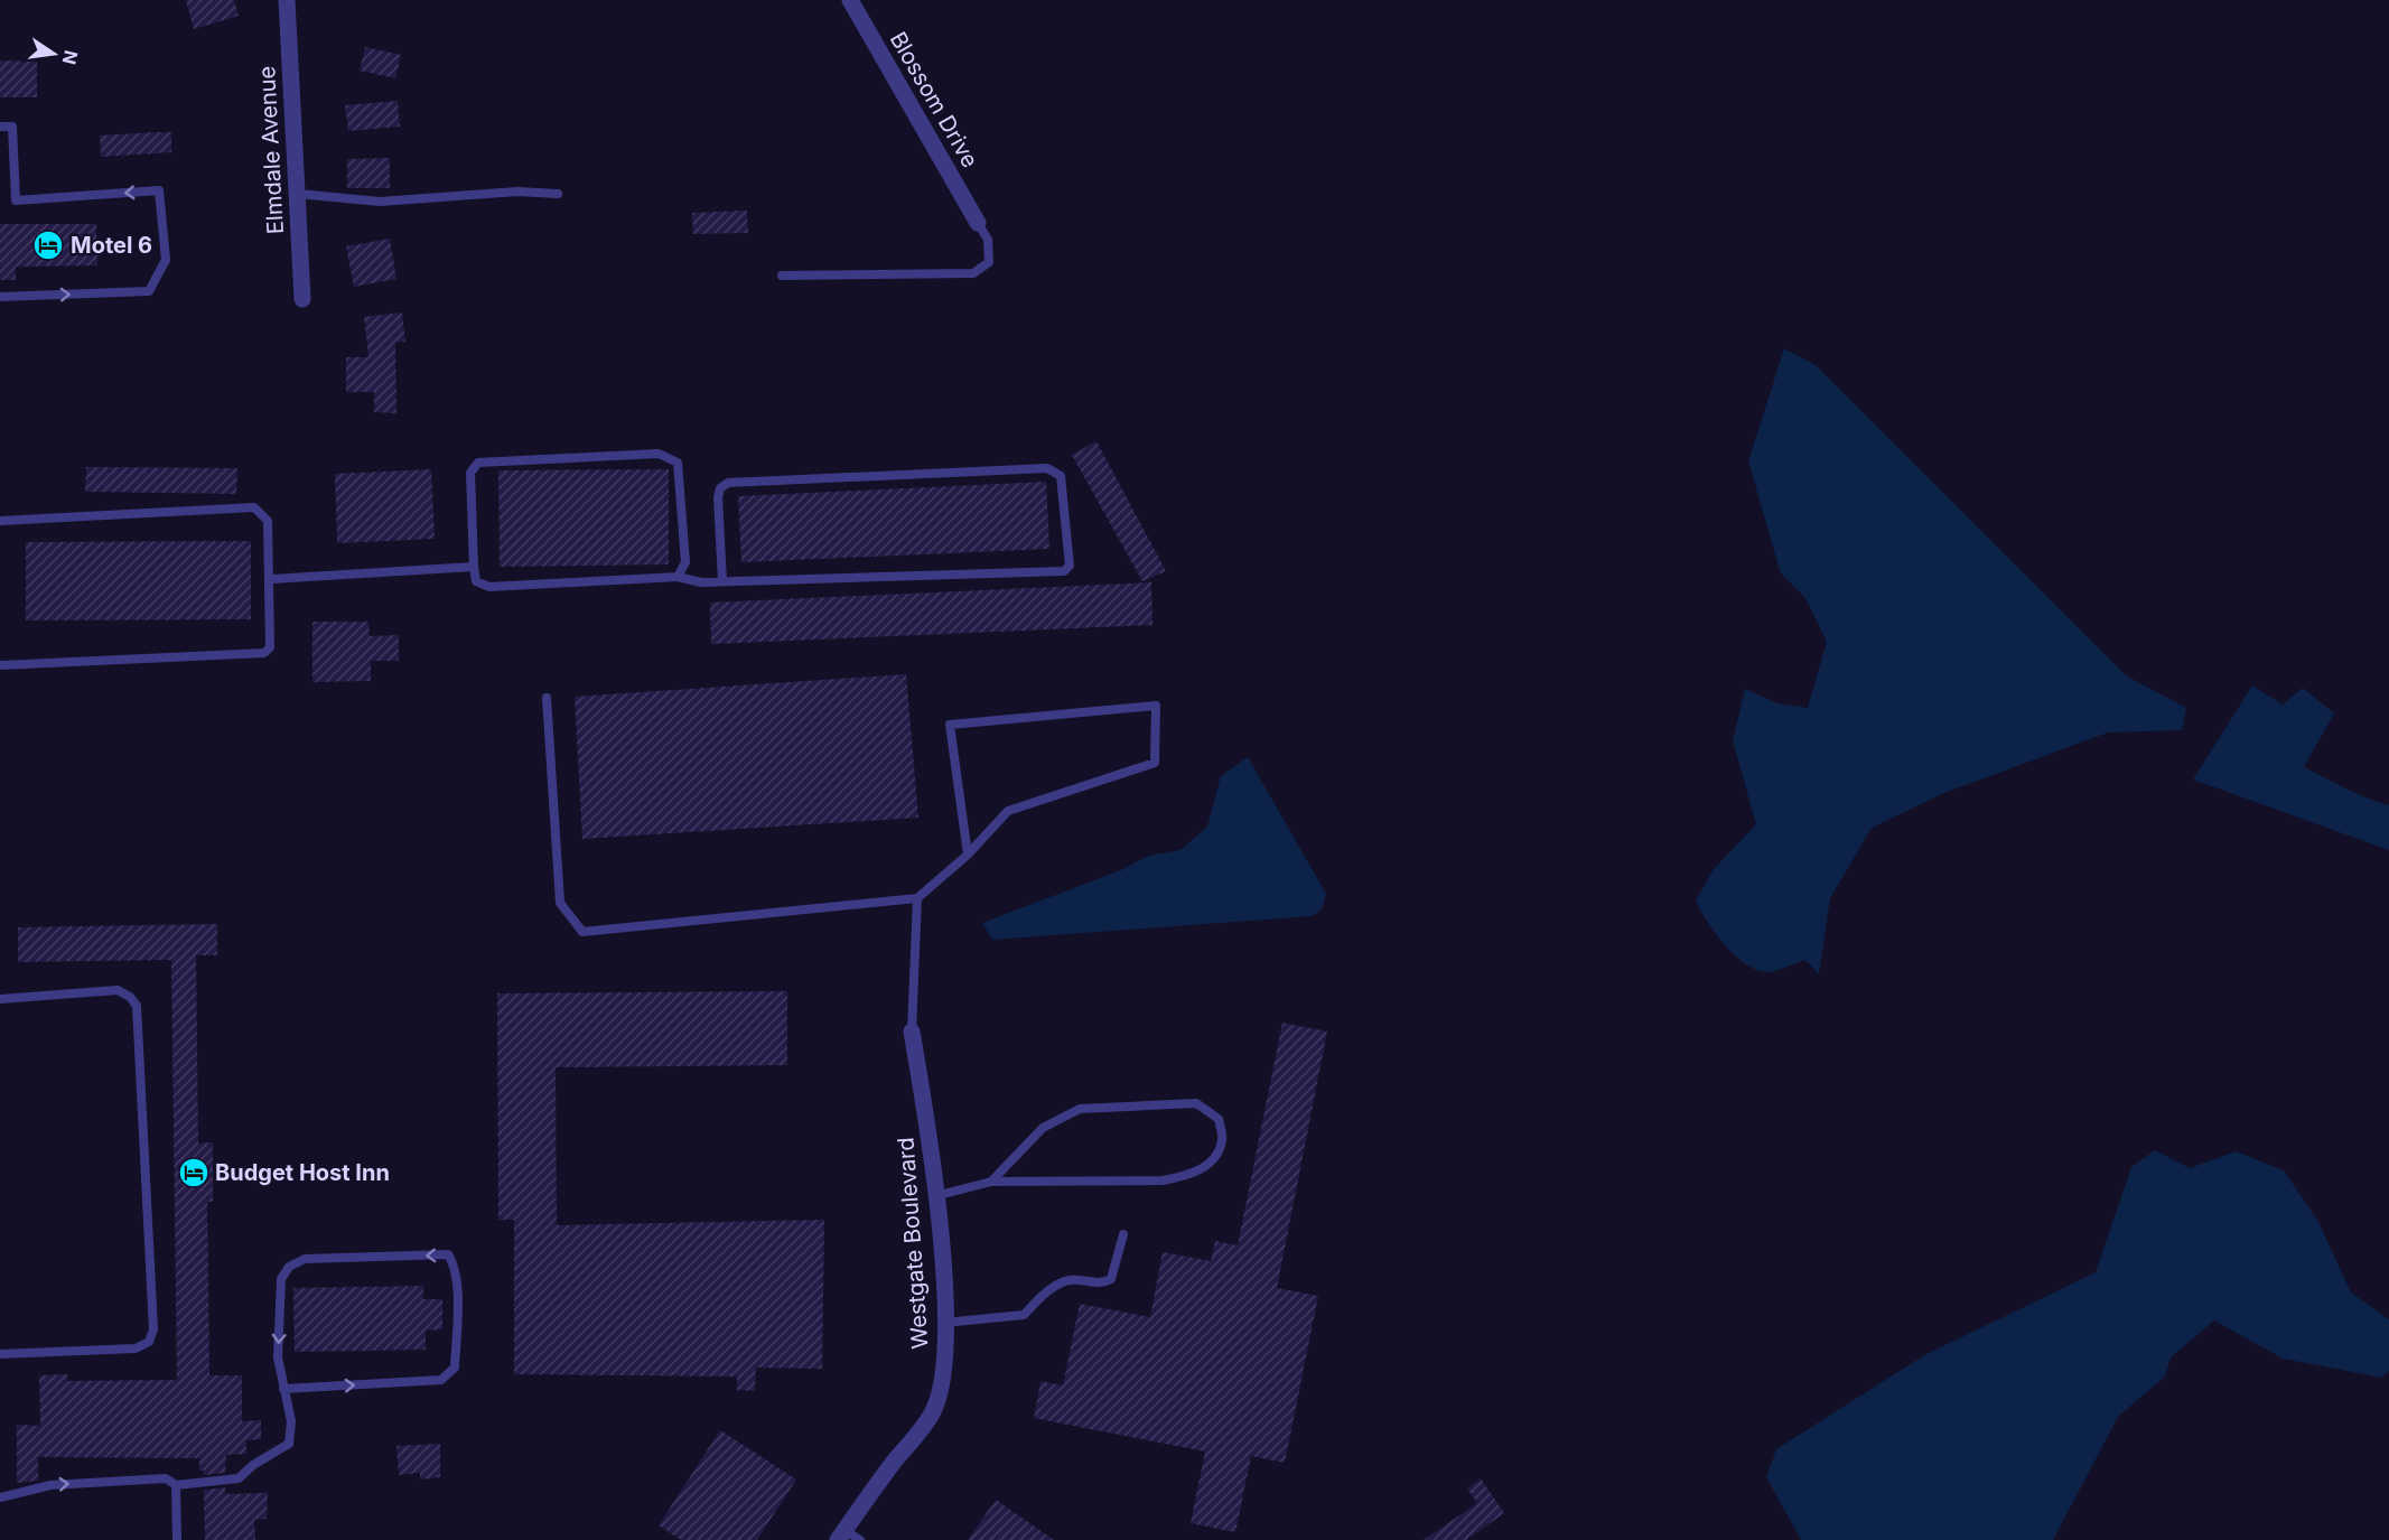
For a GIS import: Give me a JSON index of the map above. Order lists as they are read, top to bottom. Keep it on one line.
{"streets":{"street":["Blossom Drive","Elmdale Avenue","Westgate Boulevard"]},"places":{"hotel":["Motel 6","Budget Host Inn"]},"north":"right"}
